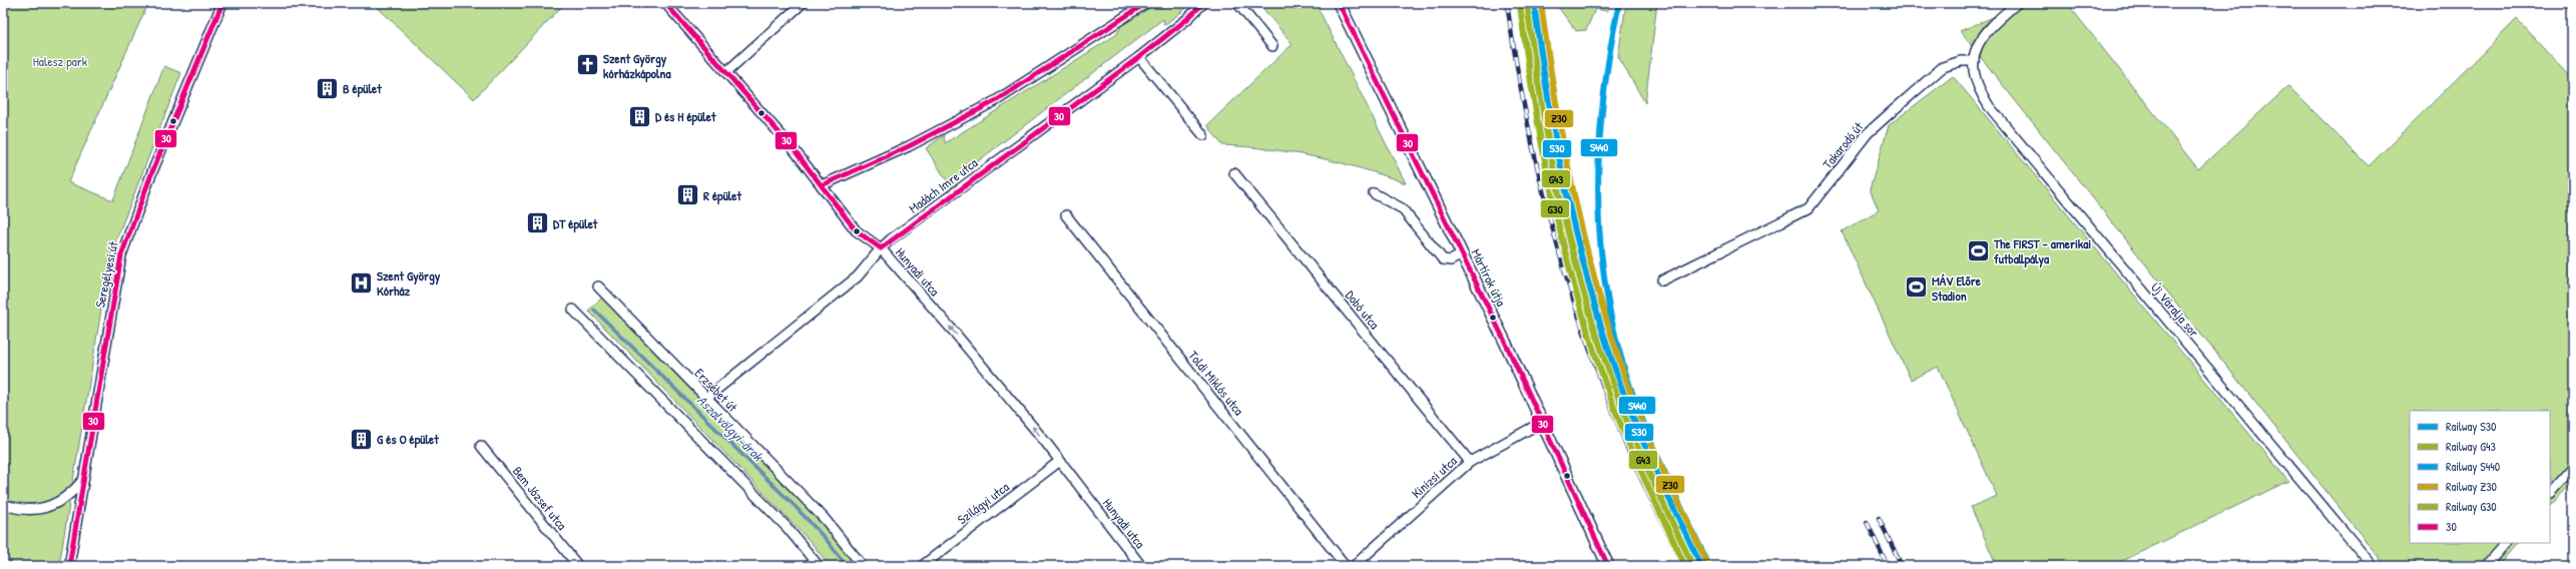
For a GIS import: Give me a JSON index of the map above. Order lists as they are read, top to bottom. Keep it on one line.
{"streets":{"street":["Takarodó út","Madách Imre utca","Hunyadi utca","Seregélyesi út","Mártírok útja","Dobó utca","Új Váralja sor","Toldi Miklós utca","Erzsébet út","Kinizsi utca","Bem József utca","Szilágyi utca"]},"crossings":[["Takarodó út","Új Váralja sor"],["Madách Imre utca","Hunyadi utca"],["Madách Imre utca","Erzsébet út"],["Hunyadi utca","Szilágyi utca"],["Mártírok útja","Kinizsi utca"],["Dobó utca","Kinizsi utca"]],"one_way":["Hunyadi utca"],"water":["Aszalvölgyi-árok"],"parks":["Halesz park"],"places":{"church":["Szent György kórházkápolna"],"building":["B épület","D és H épület","R épület","DT épület","G és O épület"],"sports":["The FIRST - amerikai futballpálya","MÁV Előre Stadion"],"hospital":["Szent György Kórház"]},"lines":["rail line S30","rail line S440","rail line Z30","transit line 30","rail line G43","rail line G30"],"legend":["Railway S30","Railway G43","Railway S440","Railway Z30","Railway G30","30"]}
